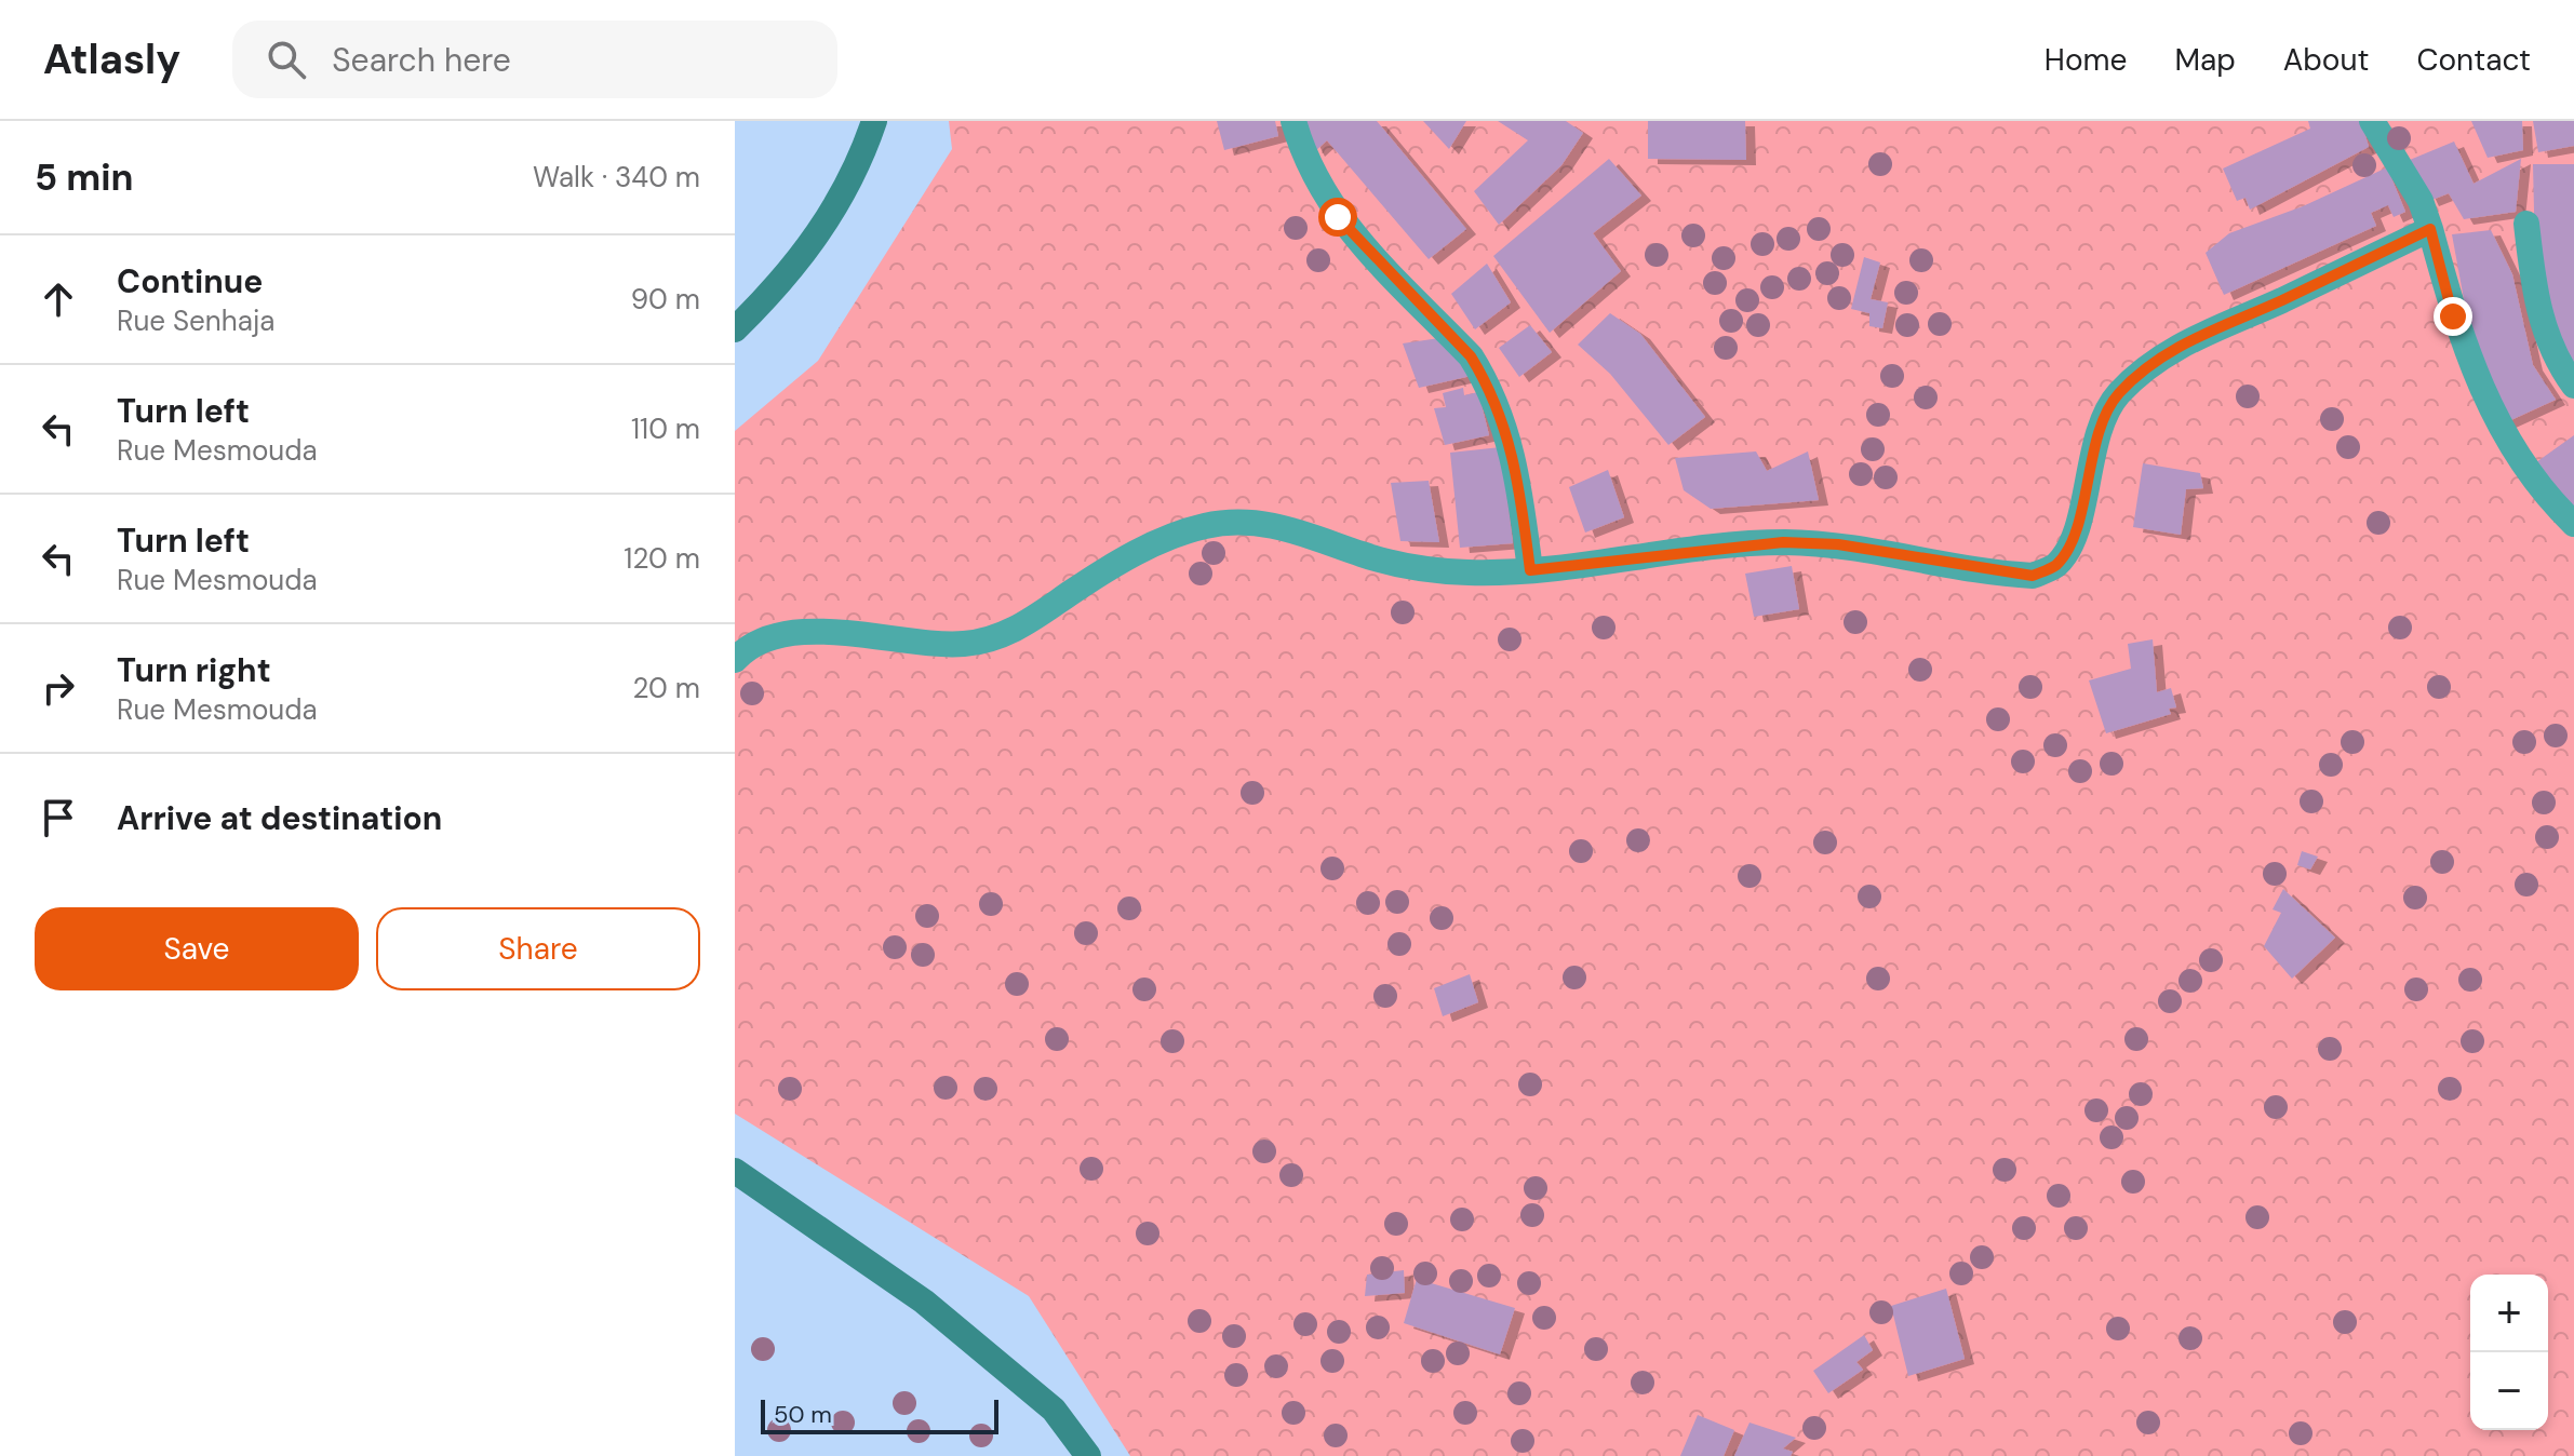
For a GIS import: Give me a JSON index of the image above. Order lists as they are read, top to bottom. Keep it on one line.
{"scale_bar":"50 m","page":{"header":"Atlasly","search":"Search here","nav":["Home","Map","About","Contact"],"heading":["5 min","Walk · 340 m"],"list":[["Continue","Rue Senhaja","90 m"],["Turn left","Rue Mesmouda","110 m"],["Turn left","Rue Mesmouda","120 m"],["Turn right","Rue Mesmouda","20 m"],"Arrive at destination"],"buttons":["Save","Share"],"map_buttons":["+","−"],"scale":"50 m"}}
